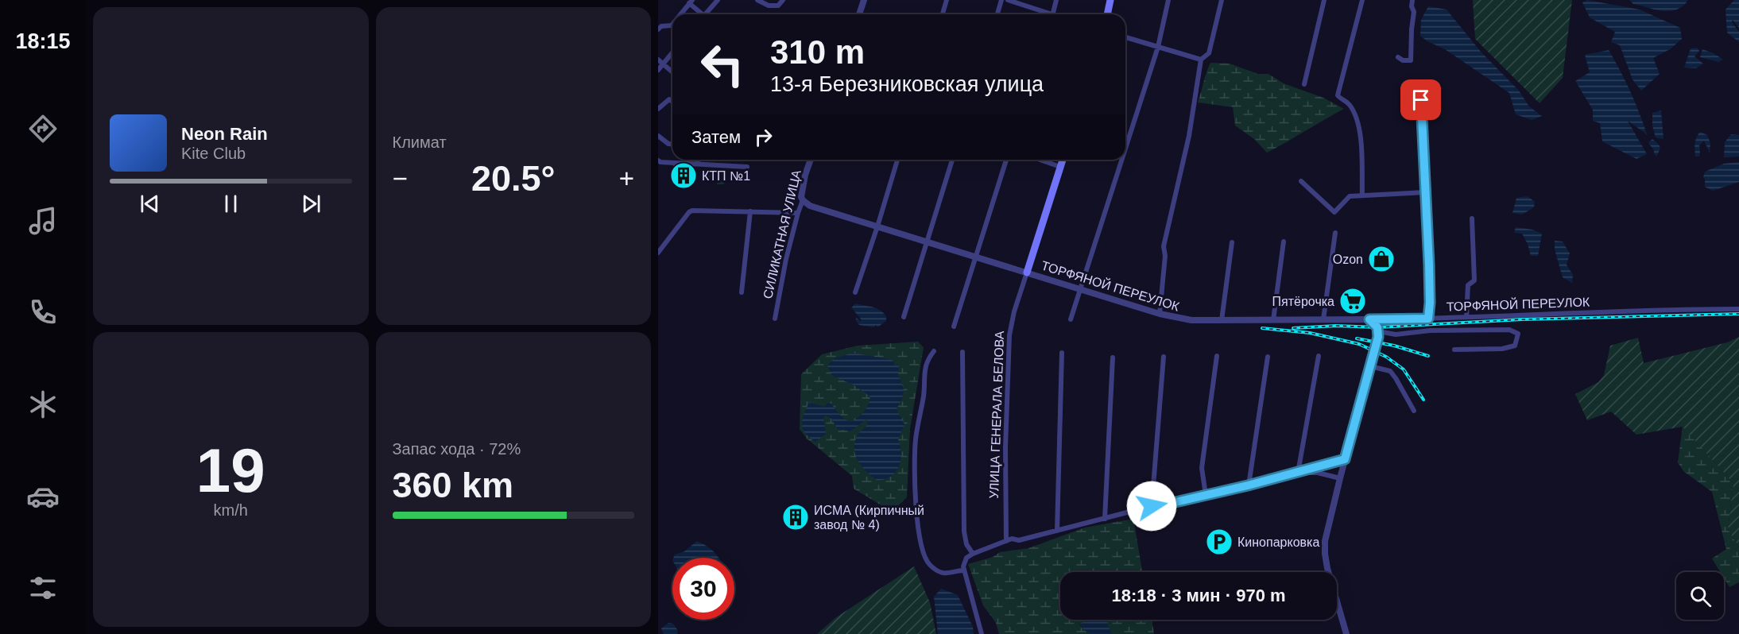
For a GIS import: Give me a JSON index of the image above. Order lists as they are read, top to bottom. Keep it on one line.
{"streets":{"main road":["УЛИЦА ГЕНЕРАЛА БЕЛОВА"],"street":["СИЛИКАТНАЯ УЛИЦА","ТОРФЯНОЙ ПЕРЕУЛОК"]},"crossings":[["СИЛИКАТНАЯ УЛИЦА","ТОРФЯНОЙ ПЕРЕУЛОК"],["ТОРФЯНОЙ ПЕРЕУЛОК","УЛИЦА ГЕНЕРАЛА БЕЛОВА"]],"places":{"building":["КТП №1","ИСМА (Кирпичный завод № 4)"],"shop":["Ozon"],"supermarket":["Пятёрочка"],"parking":["Кинопарковка"]},"page":{"tabs":"18:15","tile":["Климат",["19","km/h"],["Запас хода · 72%","360 km"]],"turn":["310 m","13-я Березниковская улица"],"song":["Neon Rain","Kite Club"],"then":"Затем","heat":["−","20.5°","+"],"limit":"30","trip":"18:18 · 3 мин · 970 m"}}
